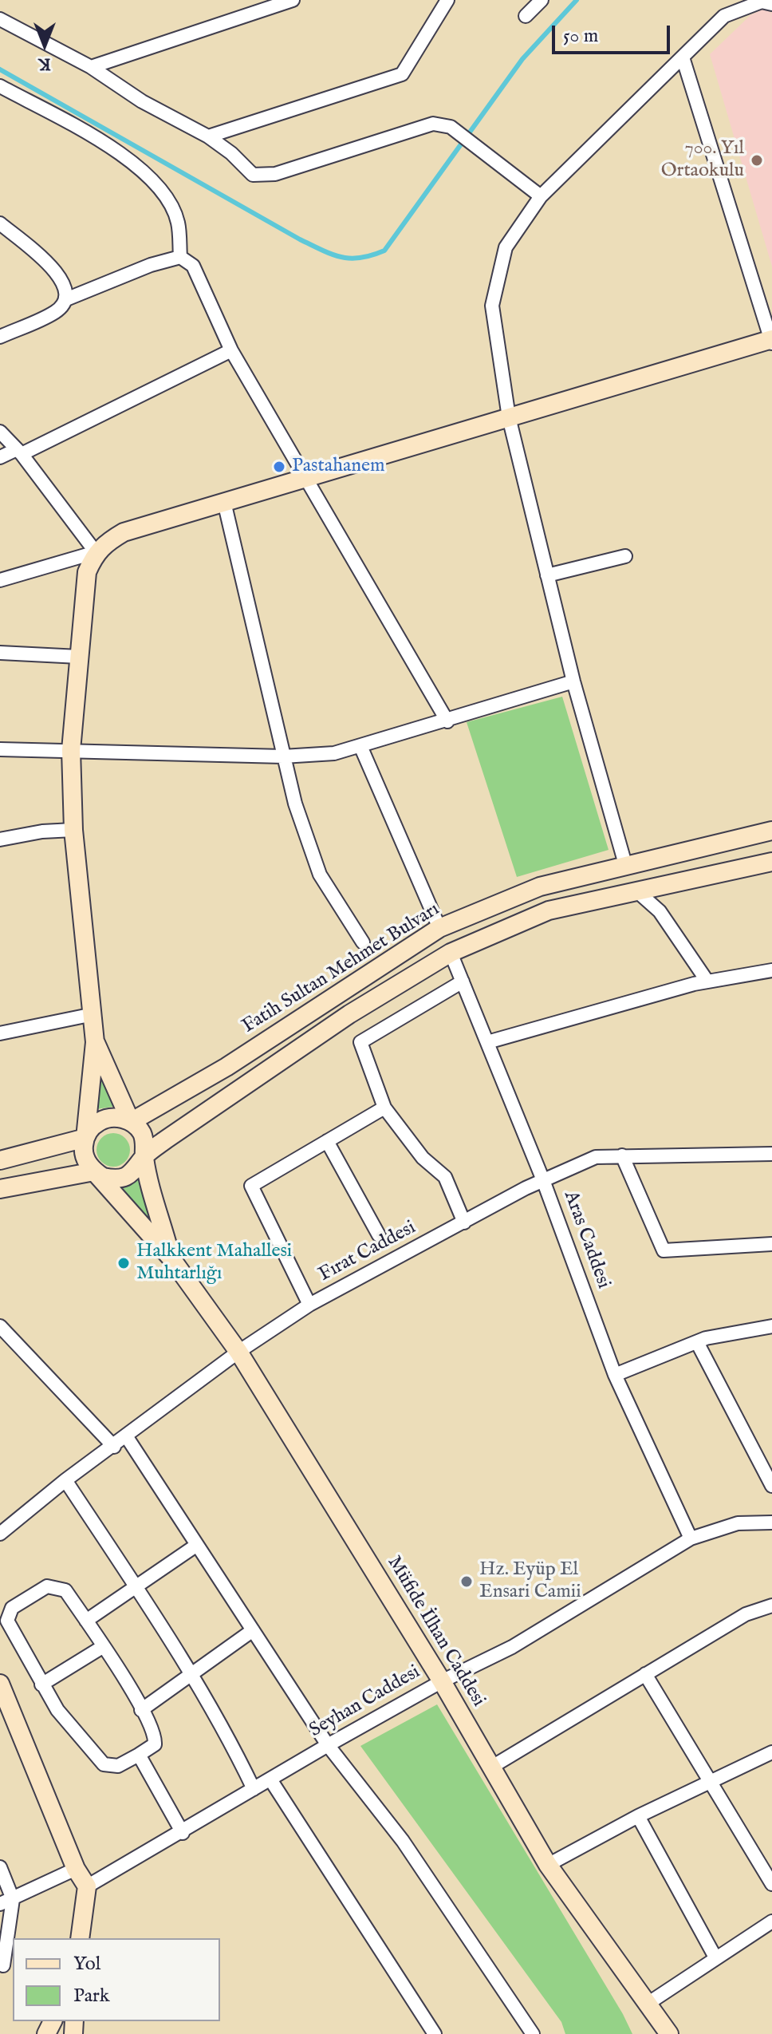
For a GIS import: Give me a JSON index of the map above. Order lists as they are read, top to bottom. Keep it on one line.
{"streets":{"street":["Fatih Sultan Mehmet Bulvarı","Aras Caddesi","Fırat Caddesi","Müfide İlhan Caddesi","Seyhan Caddesi"]},"crossings":[["Fatih Sultan Mehmet Bulvarı","Müfide İlhan Caddesi"],["Aras Caddesi","Fırat Caddesi"],["Aras Caddesi","Seyhan Caddesi"],["Fırat Caddesi","Müfide İlhan Caddesi"],["Müfide İlhan Caddesi","Seyhan Caddesi"]],"places":["700. Yıl Ortaokulu","Pastahanem","Halkkent Mahallesi Muhtarlığı","Hz. Eyüp El Ensari Camii"],"legend":["Yol","Park"],"scale_bar":"50 m","north":"bottom"}
